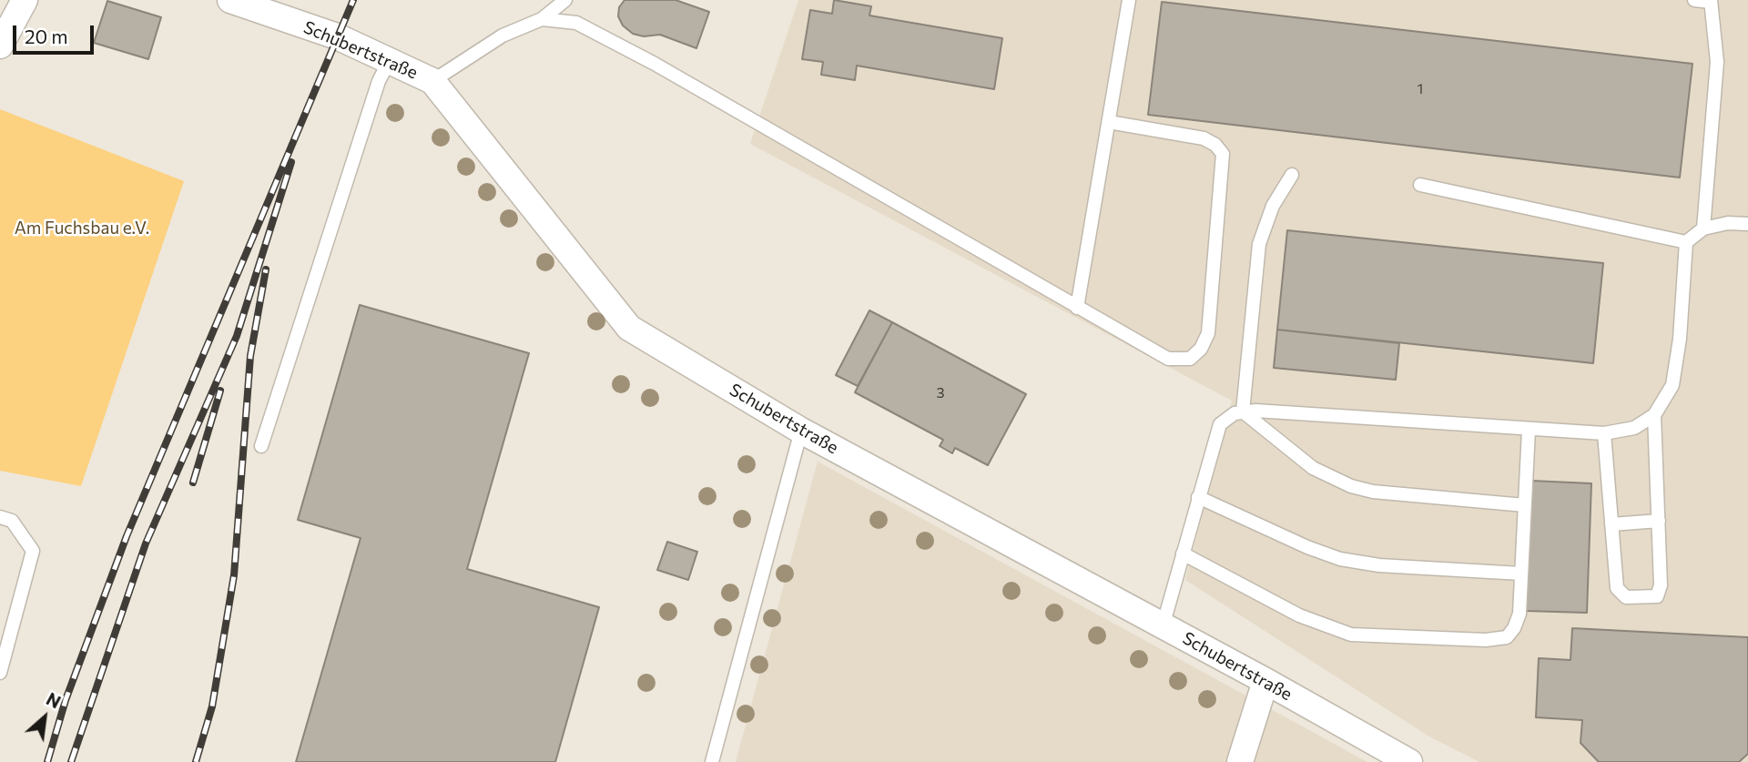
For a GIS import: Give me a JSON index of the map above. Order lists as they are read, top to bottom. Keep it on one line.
{"streets":{"street":["Schubertstraße"]},"parks":["Am Fuchsbau e.V."],"house_numbers":["1","3"],"scale_bar":"20 m","north":"top right"}
